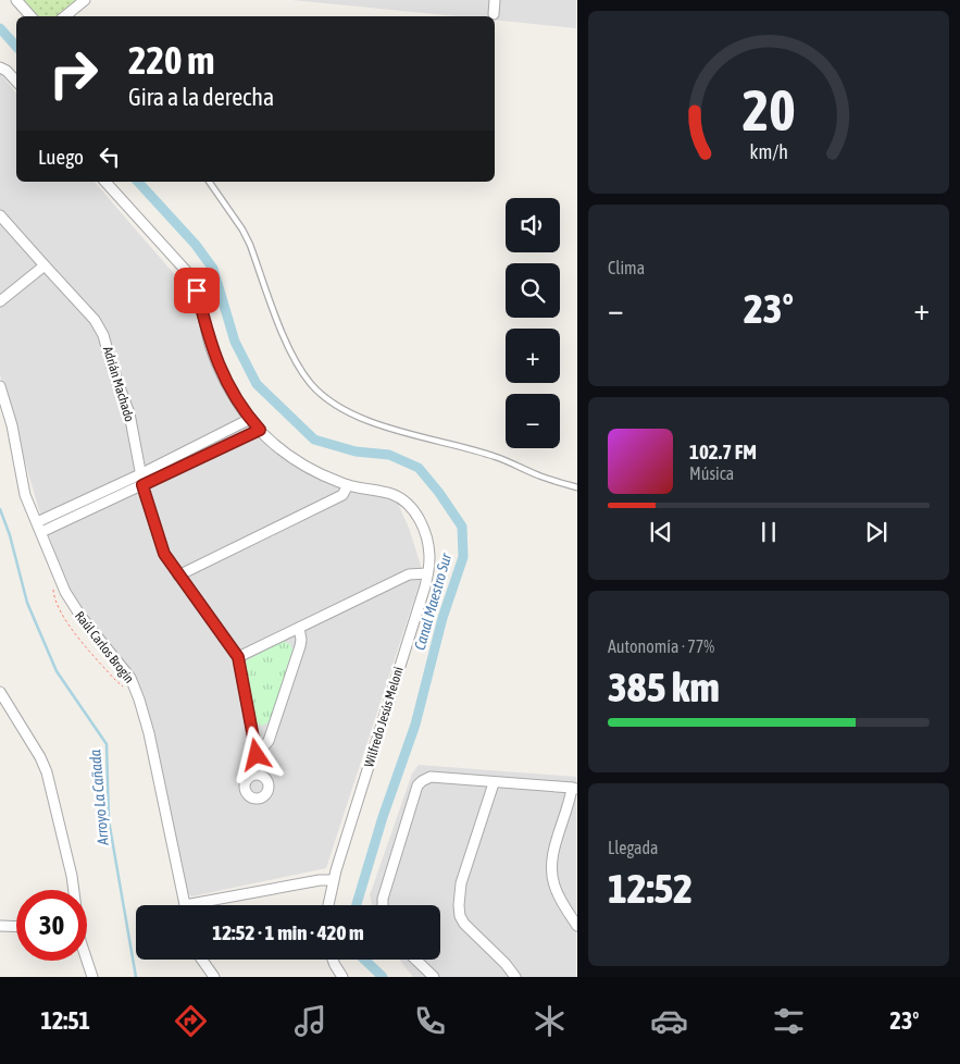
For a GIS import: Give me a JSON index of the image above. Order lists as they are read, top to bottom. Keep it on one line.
{"streets":{"street":["Adrián Machado","Raúl Carlos Brogin","Wilfredo Jesús Meloni"]},"water":["Canal Maestro Sur","Arroyo La Cañada"],"page":{"turn":["220 m","Gira a la derecha"],"then":"Luego","map_buttons":["+","−"],"tile":["Clima",["Autonomía · 77%","385 km"],["Llegada","12:52"]],"heat":["−","23°","+"],"song":["102.7 FM","Música"],"limit":"30","trip":"12:52 · 1 min · 420 m","tabs":["12:51","23°"],"gauge":["20","km/h"]}}
